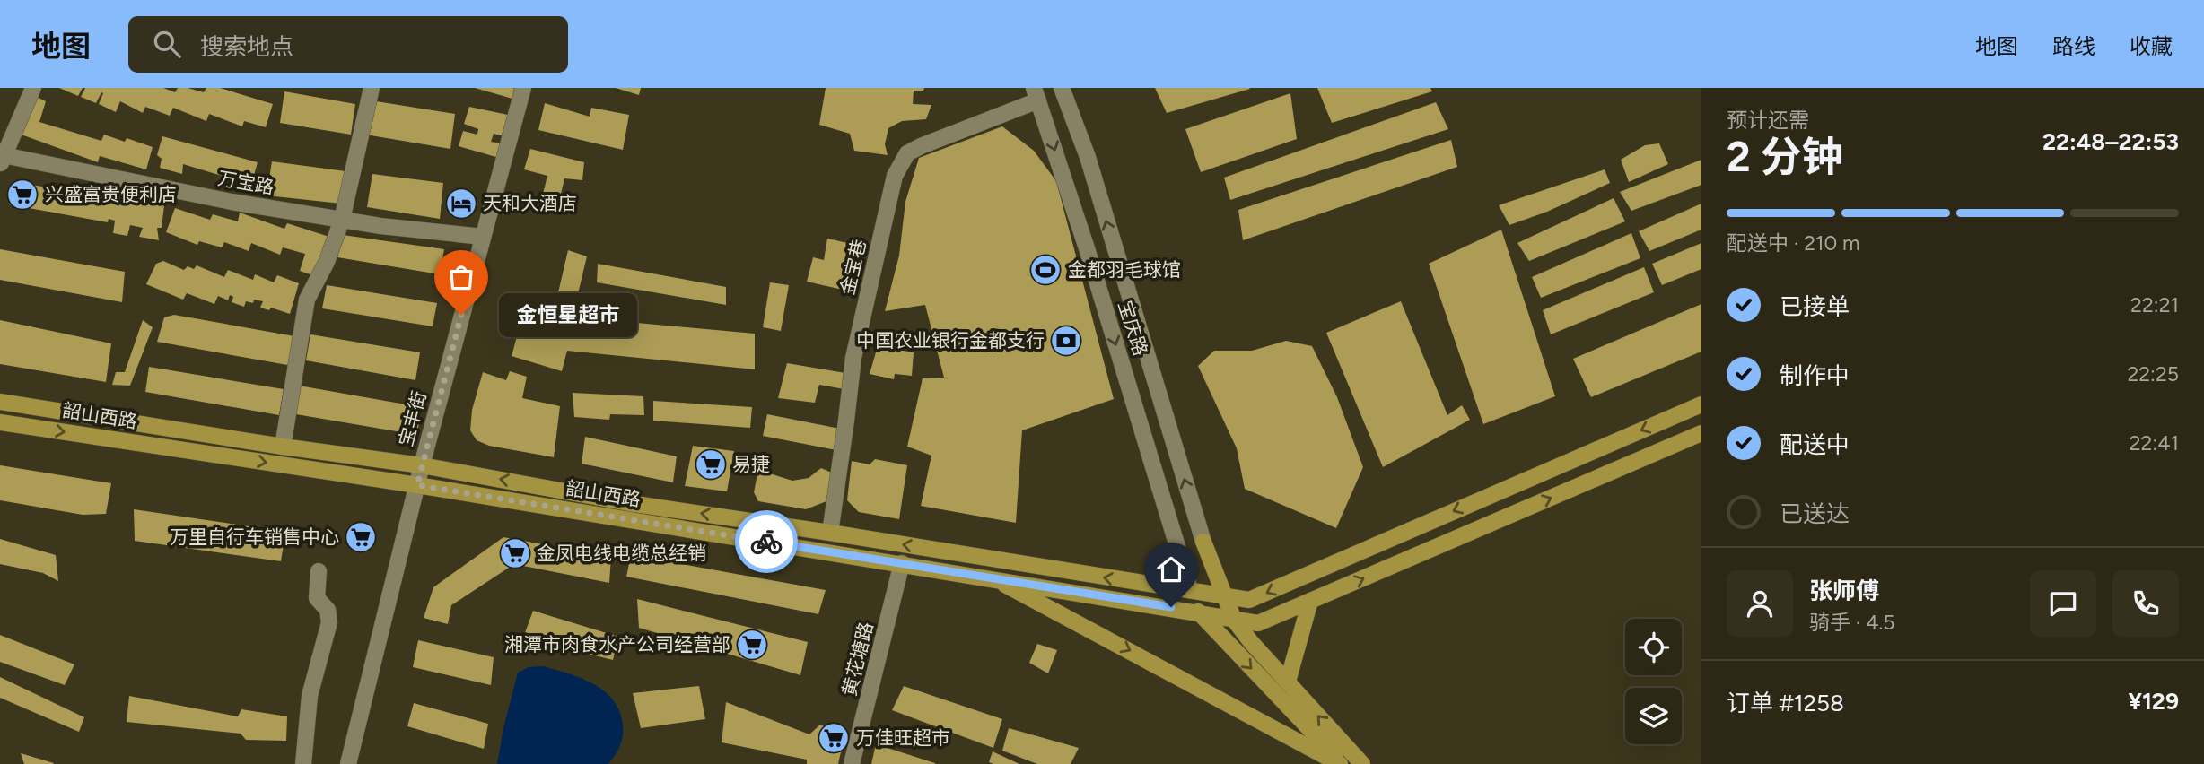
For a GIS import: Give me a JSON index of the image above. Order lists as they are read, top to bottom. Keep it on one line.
{"streets":{"main road":["韶山西路"],"street":["万宝路","金宝巷","宝庆路","宝丰街","黄花塘路"]},"crossings":[["万宝路","宝丰街"],["金宝巷","宝庆路"],["金宝巷","韶山西路"],["宝庆路","韶山西路"],["韶山西路","宝丰街"],["韶山西路","黄花塘路"]],"places":{"supermarket":["兴盛富贵便利店","易捷","万里自行车销售中心","金凤电线电缆总经销","湘潭市肉食水产公司经营部","万佳旺超市"],"hotel":["天和大酒店"],"sports":["金都羽毛球馆"],"other":["金恒星超市"],"bank":["中国农业银行金都支行"]},"page":{"header":"地图","search":"搜索地点","nav":["地图","路线","收藏"],"heading":["2 分钟","预计还需","22:48–22:53"],"panel":["张师傅","骑手 · 4.5","订单 #1258","¥129"],"bar":"配送中 · 210 m","list":[["已接单","22:21"],["制作中","22:25"],["配送中","22:41"],"已送达"],"bubble":"金恒星超市"}}
